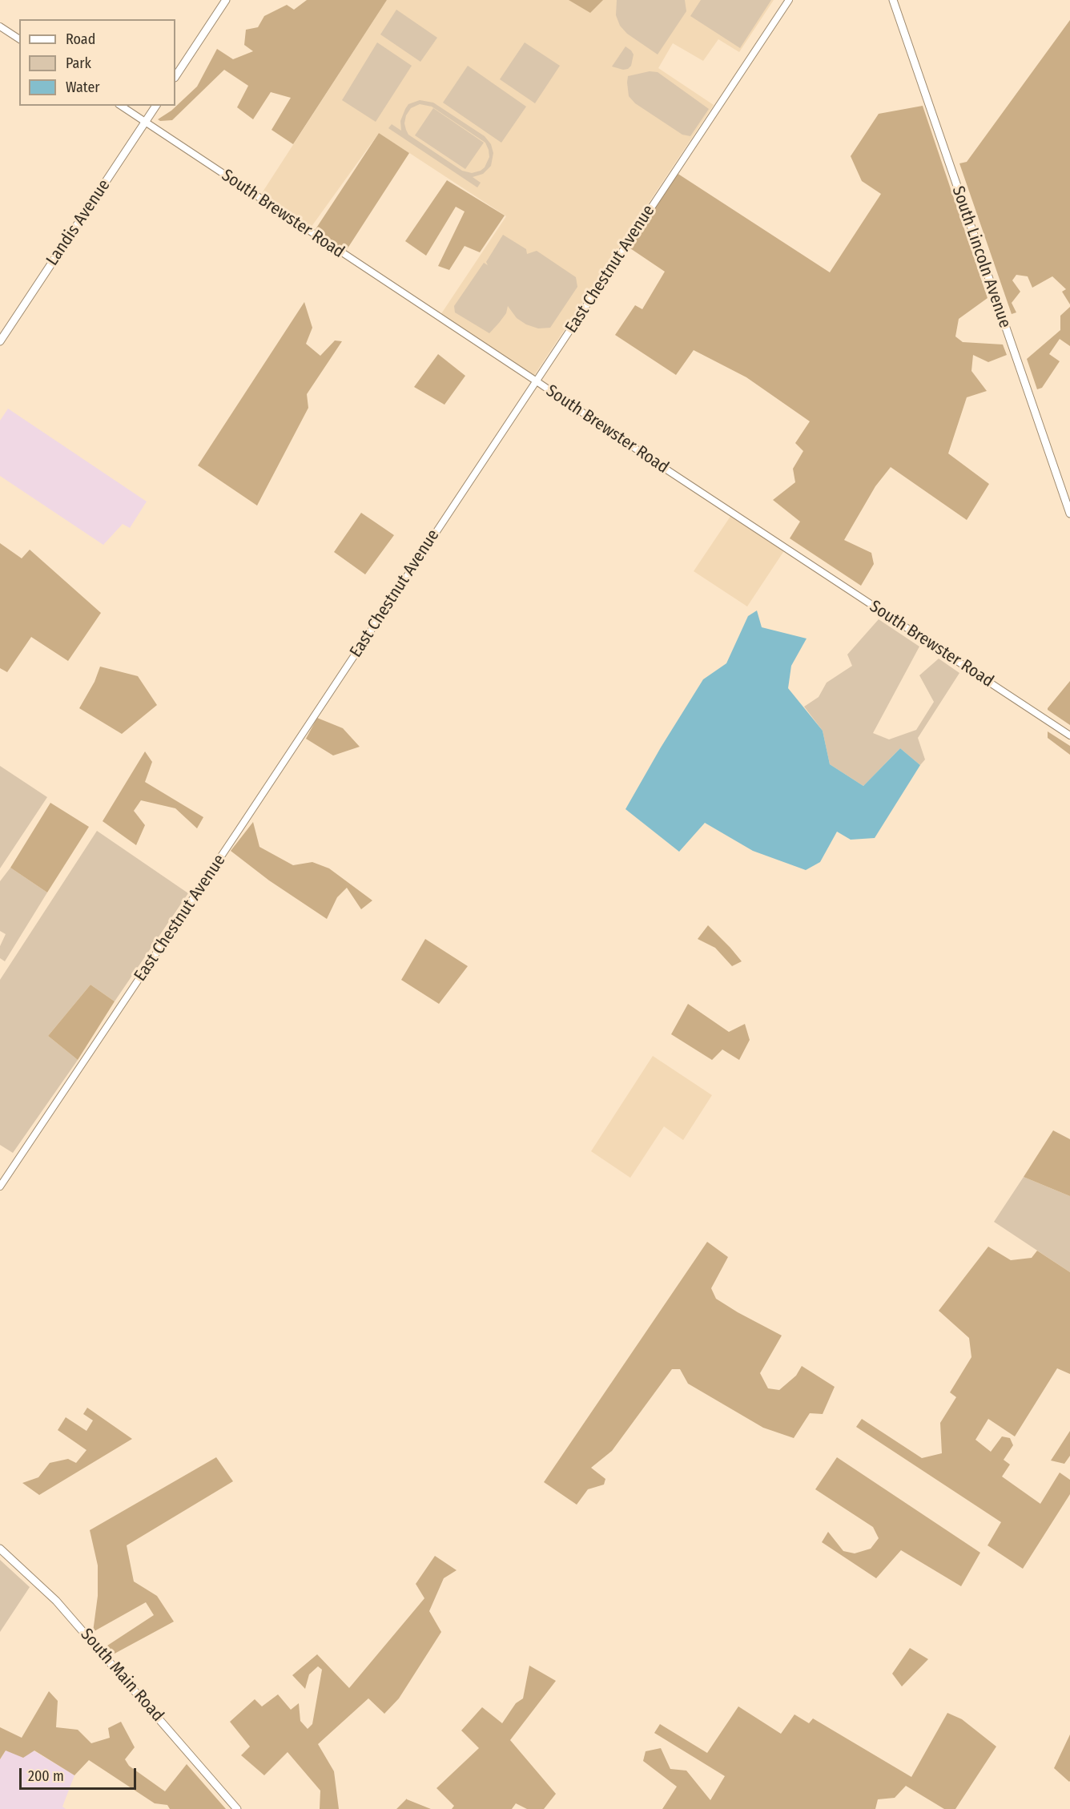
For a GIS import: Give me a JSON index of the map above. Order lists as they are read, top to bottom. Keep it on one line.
{"streets":{"main road":["Landis Avenue","South Lincoln Avenue","South Main Road"],"street":["South Brewster Road","East Chestnut Avenue"]},"crossings":[["South Brewster Road","Landis Avenue"],["South Brewster Road","East Chestnut Avenue"]],"legend":["Road","Park","Water"],"scale_bar":"200 m"}
